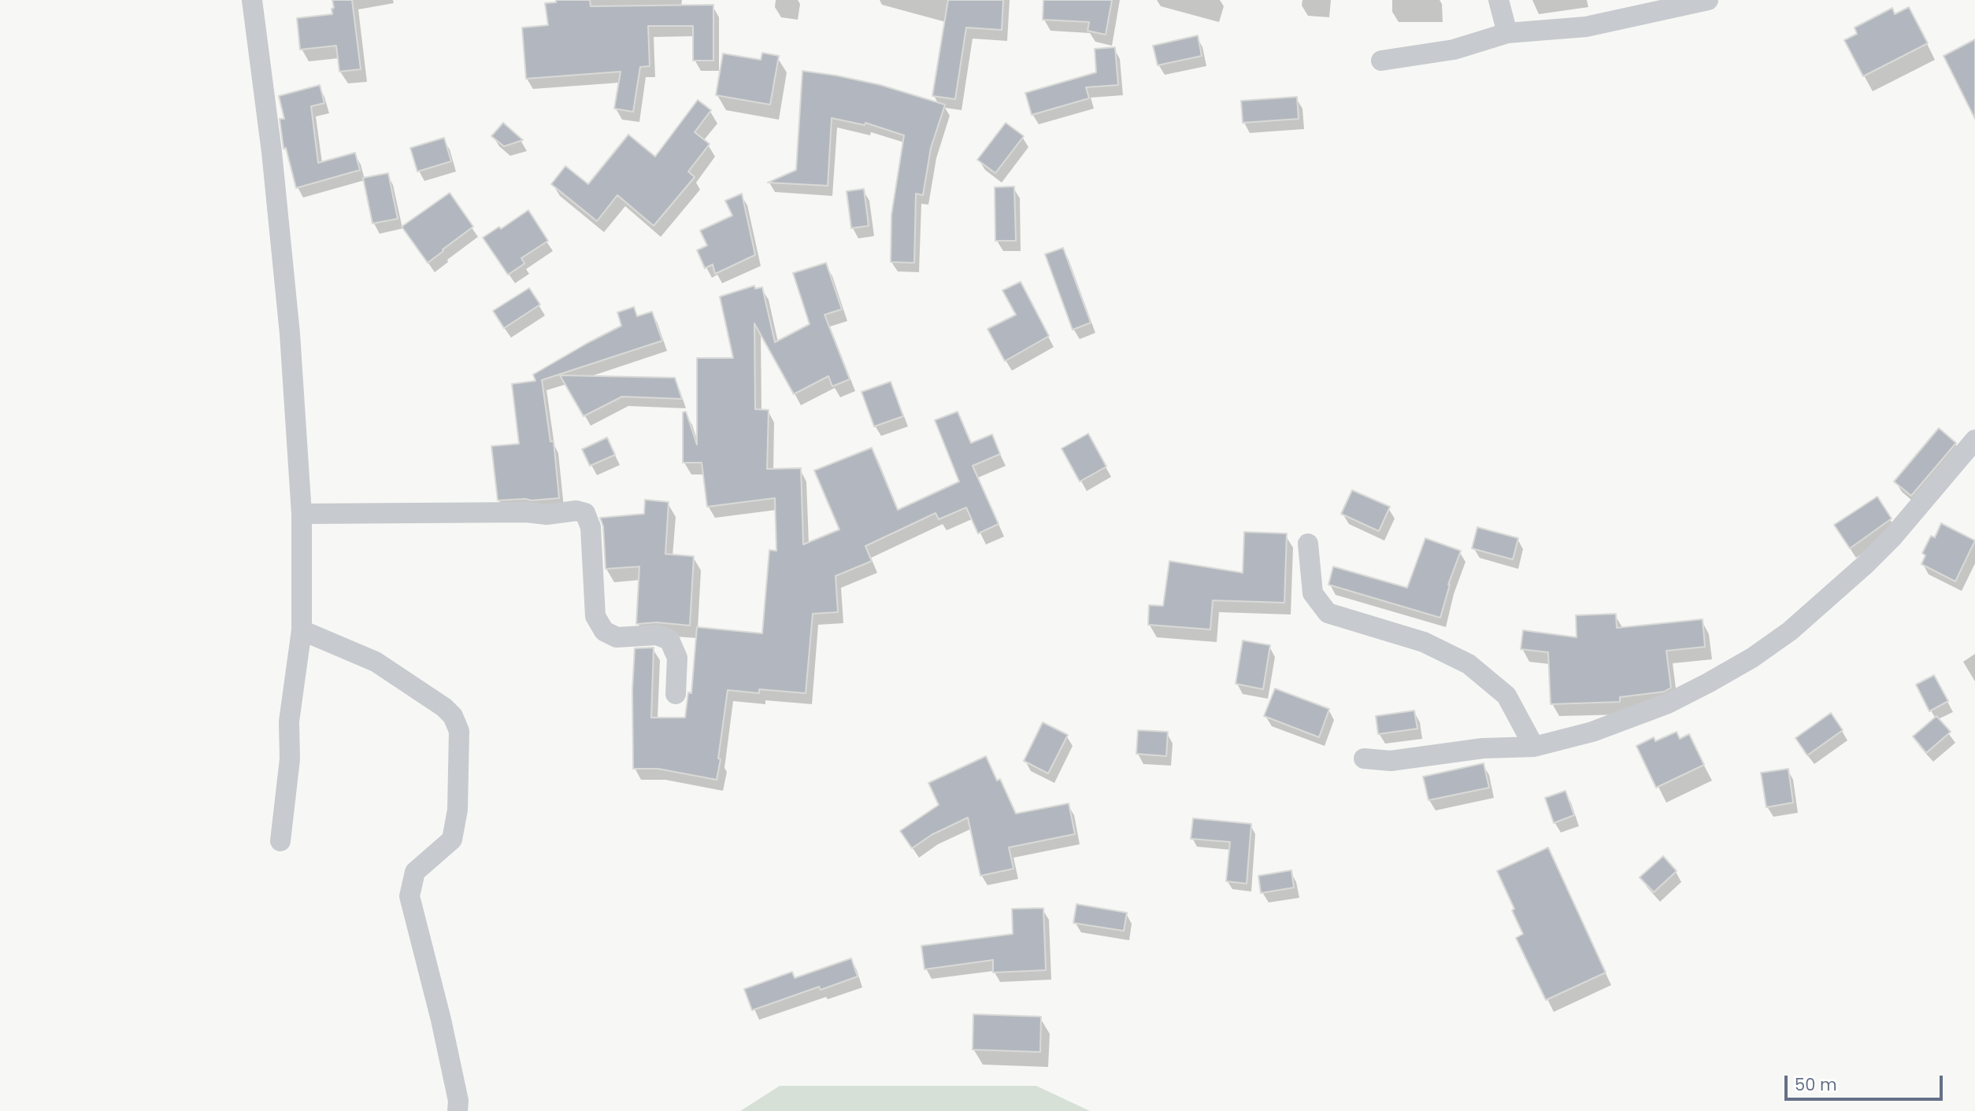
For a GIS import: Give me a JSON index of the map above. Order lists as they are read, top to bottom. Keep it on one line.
{"scale_bar":"50 m"}
